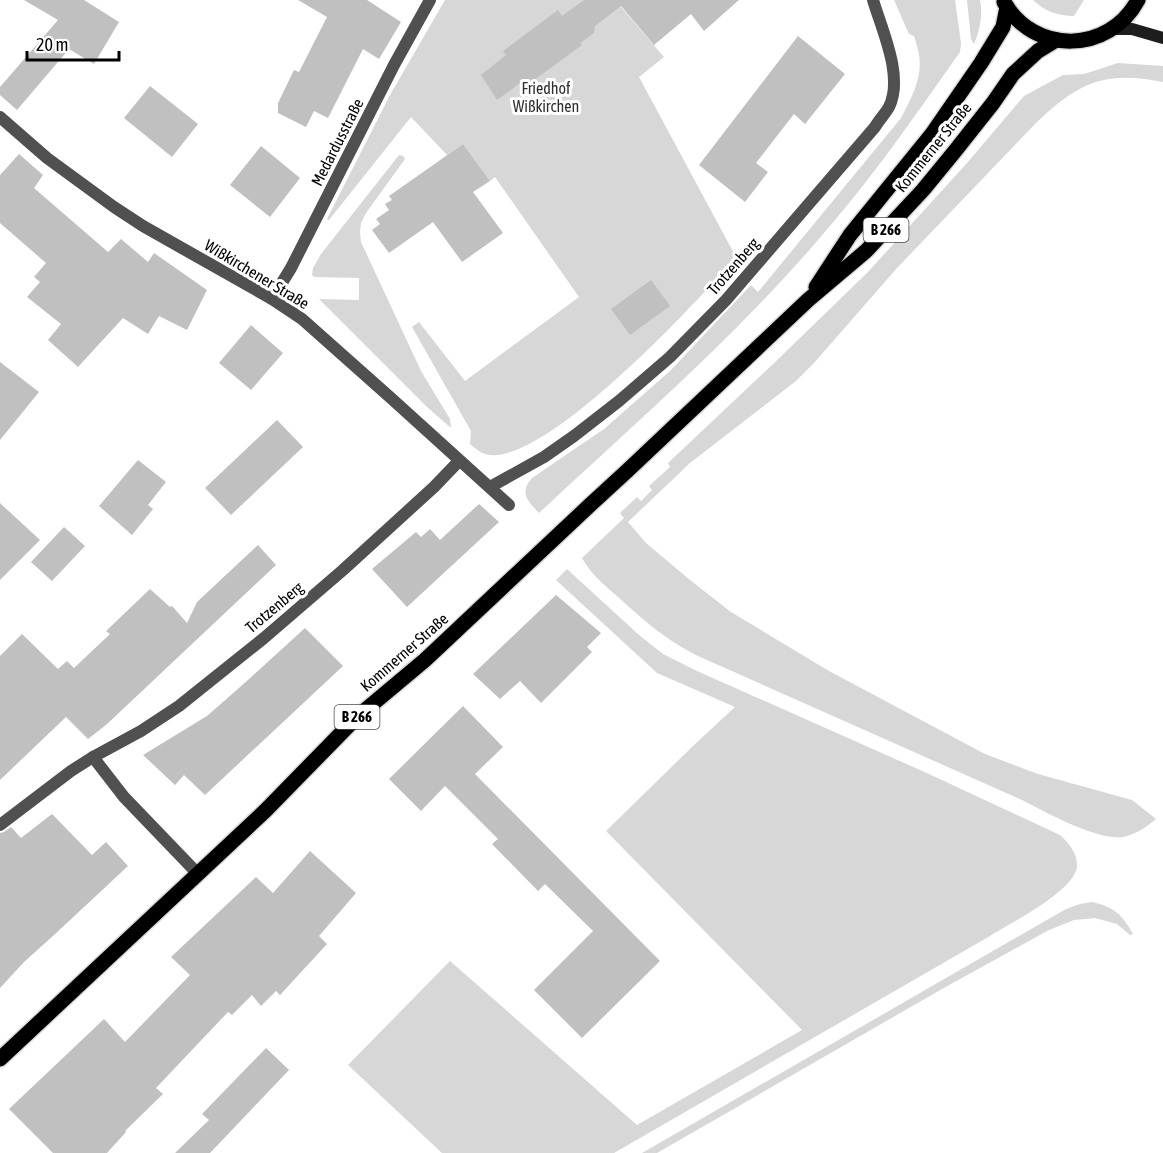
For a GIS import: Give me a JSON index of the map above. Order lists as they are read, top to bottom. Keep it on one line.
{"streets":{"main road":["Kommerner Straße","B 266"],"street":["Medardusstraße","Trotzenberg","Wißkirchener Straße"]},"crossings":[["Medardusstraße","Wißkirchener Straße"],["Kommerner Straße","B 266"],["Trotzenberg","Wißkirchener Straße"]],"parks":["Friedhof Wißkirchen"],"scale_bar":"20 m"}
